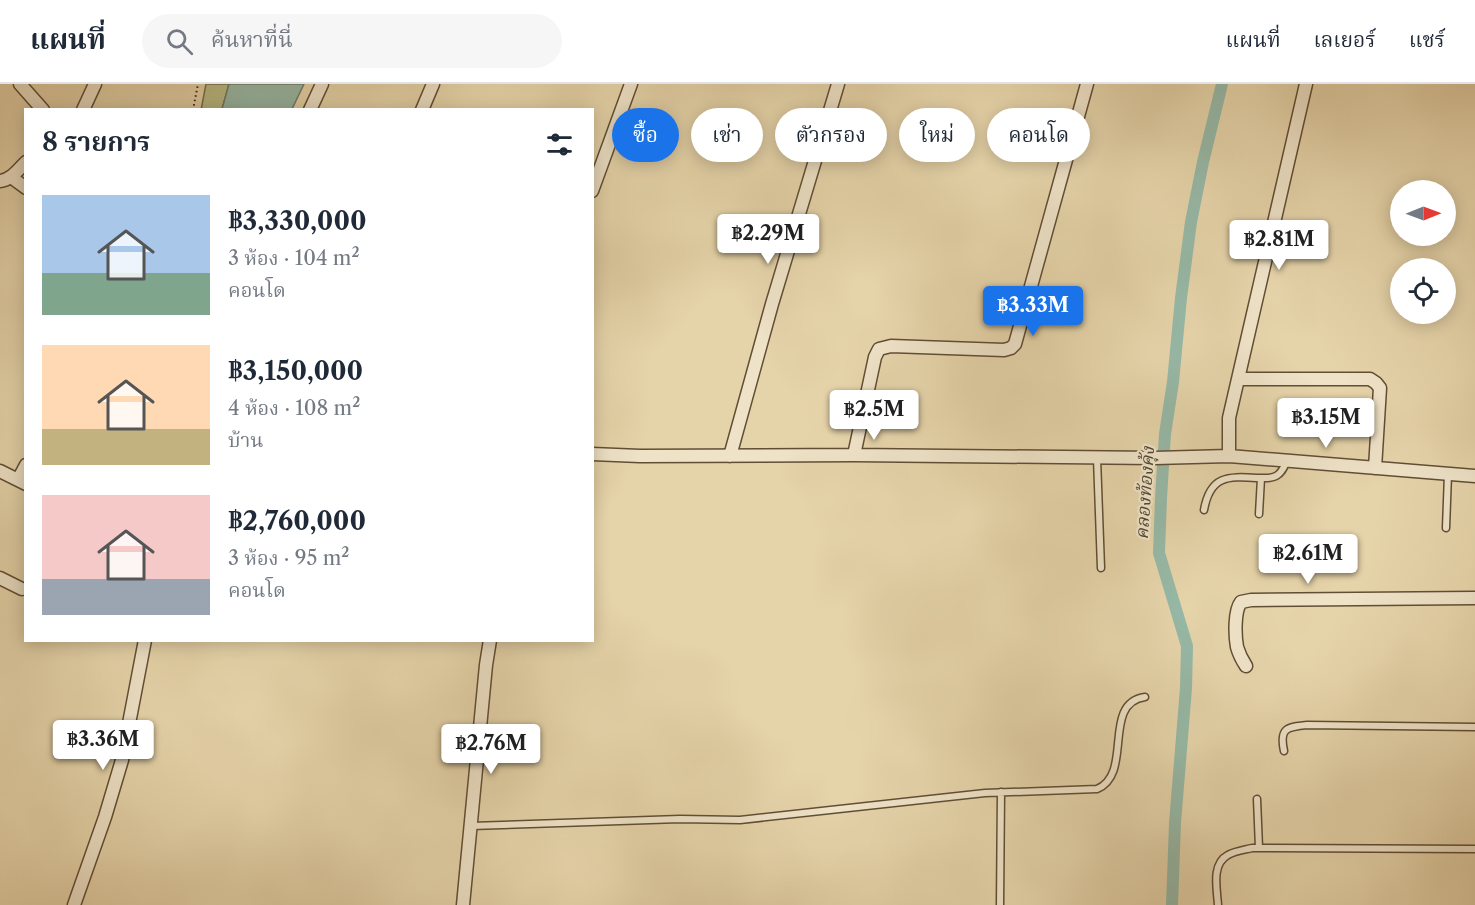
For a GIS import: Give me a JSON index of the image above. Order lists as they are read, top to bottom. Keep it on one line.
{"water":["คลองท้องคุ้ง"],"north":"right","page":{"header":"แผนที่","search":"ค้นหาที่นี่","nav":["แผนที่","เลเยอร์","แชร์"],"chip":["ซื้อ","เช่า","ตัวกรอง","ใหม่","คอนโด"],"heading":"8 รายการ","list":[{"name":"฿3,330,000","note":"3 ห้อง · 104 m² · คอนโด"},{"name":"฿3,150,000","note":"4 ห้อง · 108 m² · บ้าน"},{"name":"฿2,760,000","note":"3 ห้อง · 95 m² · คอนโด"}],"price":["฿2.29M","฿2.81M","฿3.33M","฿2.5M","฿3.15M","฿2.61M","฿3.36M","฿2.76M"]}}
